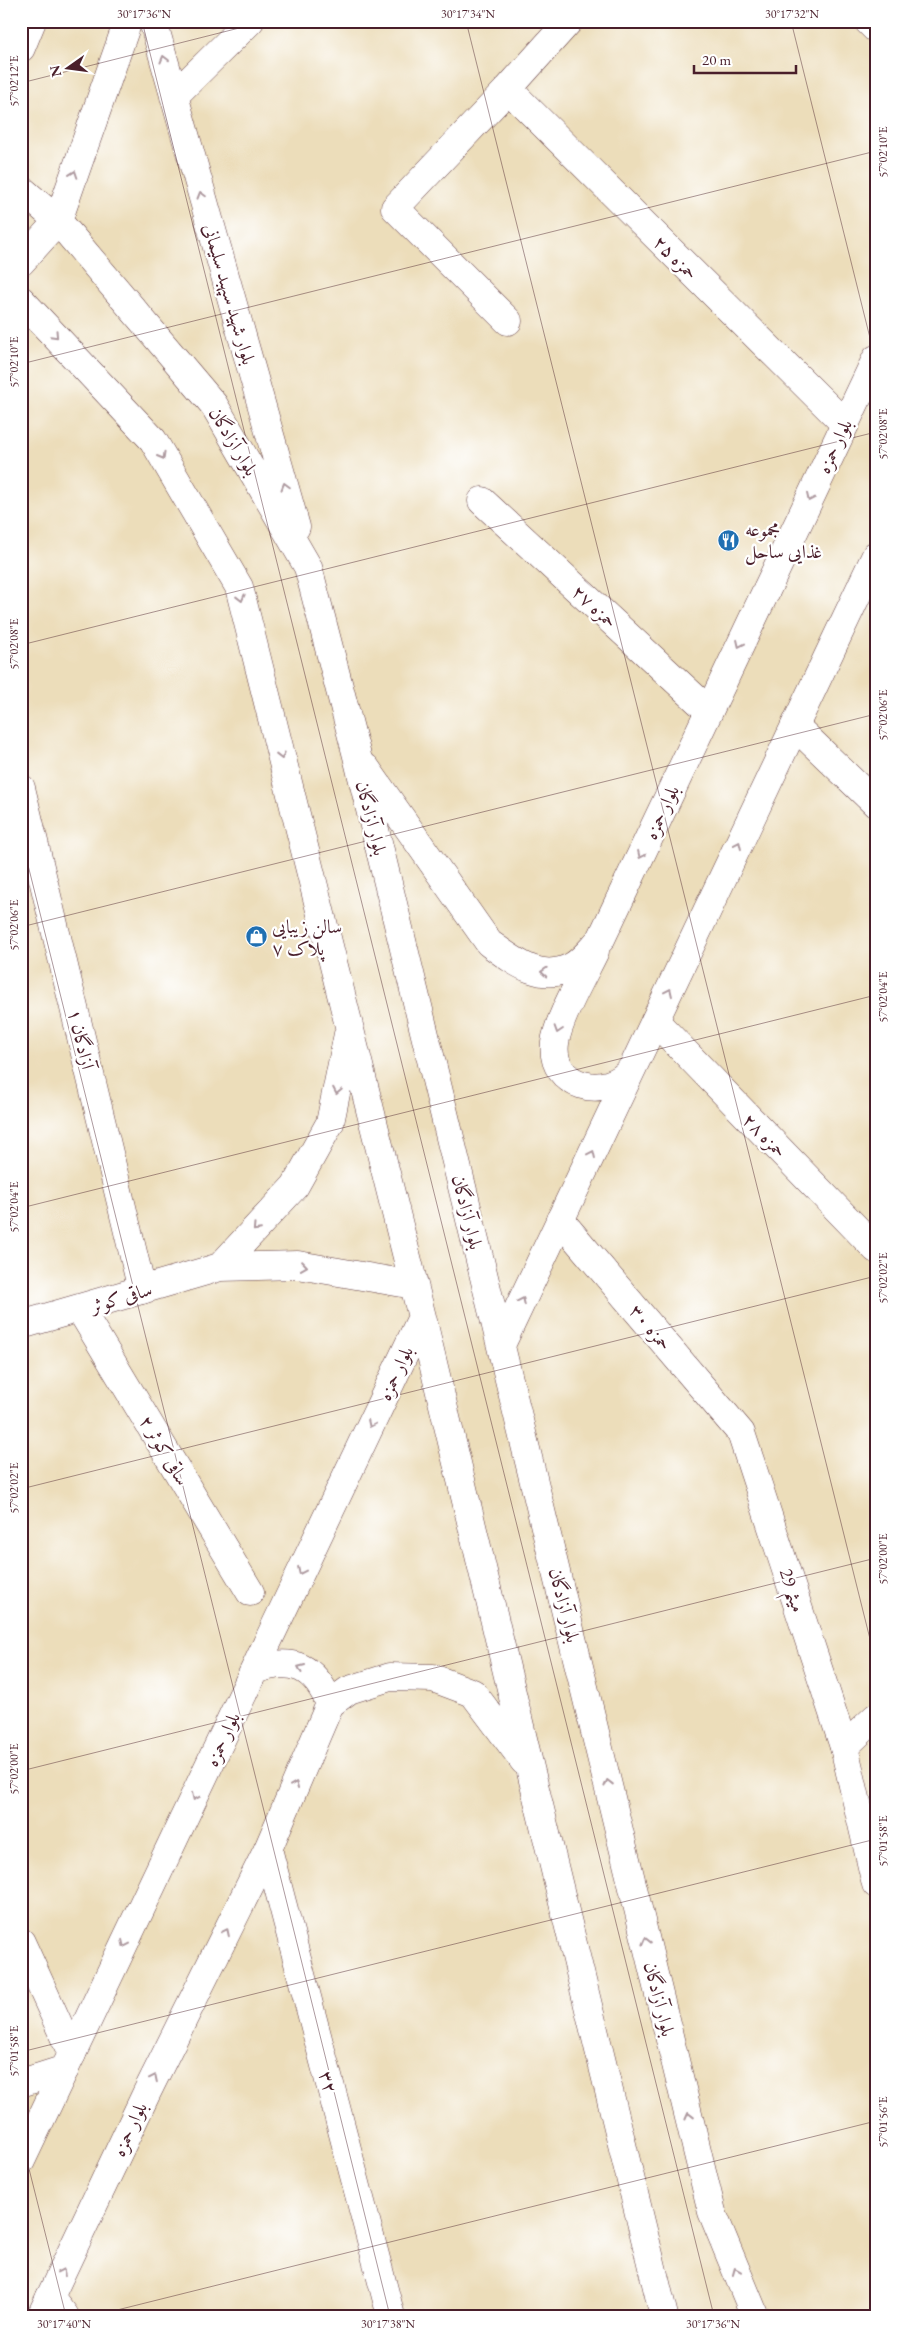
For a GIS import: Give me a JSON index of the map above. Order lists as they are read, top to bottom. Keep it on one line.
{"streets":{"main road":["حمزه ۲۵","بلوار شهید سپهبد سلیمانی","بلوار آزادگان","بلوار حمزه","حمزه ۲۷","آزادگان ۱","حمزه ۲۸","ساقی کوثر","حمزه ۳۰","ساقی کوثر ۲","میثم 29","۳۲"]},"crossings":[["حمزه ۲۵","بلوار حمزه"],["بلوار شهید سپهبد سلیمانی","بلوار آزادگان"],["بلوار آزادگان","بلوار حمزه"],["بلوار حمزه","حمزه ۲۷"],["بلوار حمزه","۳۲"],["آزادگان ۱","ساقی کوثر"],["ساقی کوثر","ساقی کوثر ۲"],["حمزه ۳۰","میثم 29"]],"one_way":["ساقی کوثر"],"places":{"restaurant":["مجموعه غذایی ساحل"],"shop":["سالن زیبایی پلاک ۷"]},"scale_bar":"20 m","north":"left","coordinates":["30°17'36\"N","30°17'34\"N","30°17'32\"N","57°02'12\"E","57°02'10\"E","57°02'08\"E","57°02'06\"E","57°02'04\"E","57°02'02\"E","57°02'00\"E","57°01'58\"E","57°01'56\"E","30°17'40\"N","30°17'38\"N"]}
